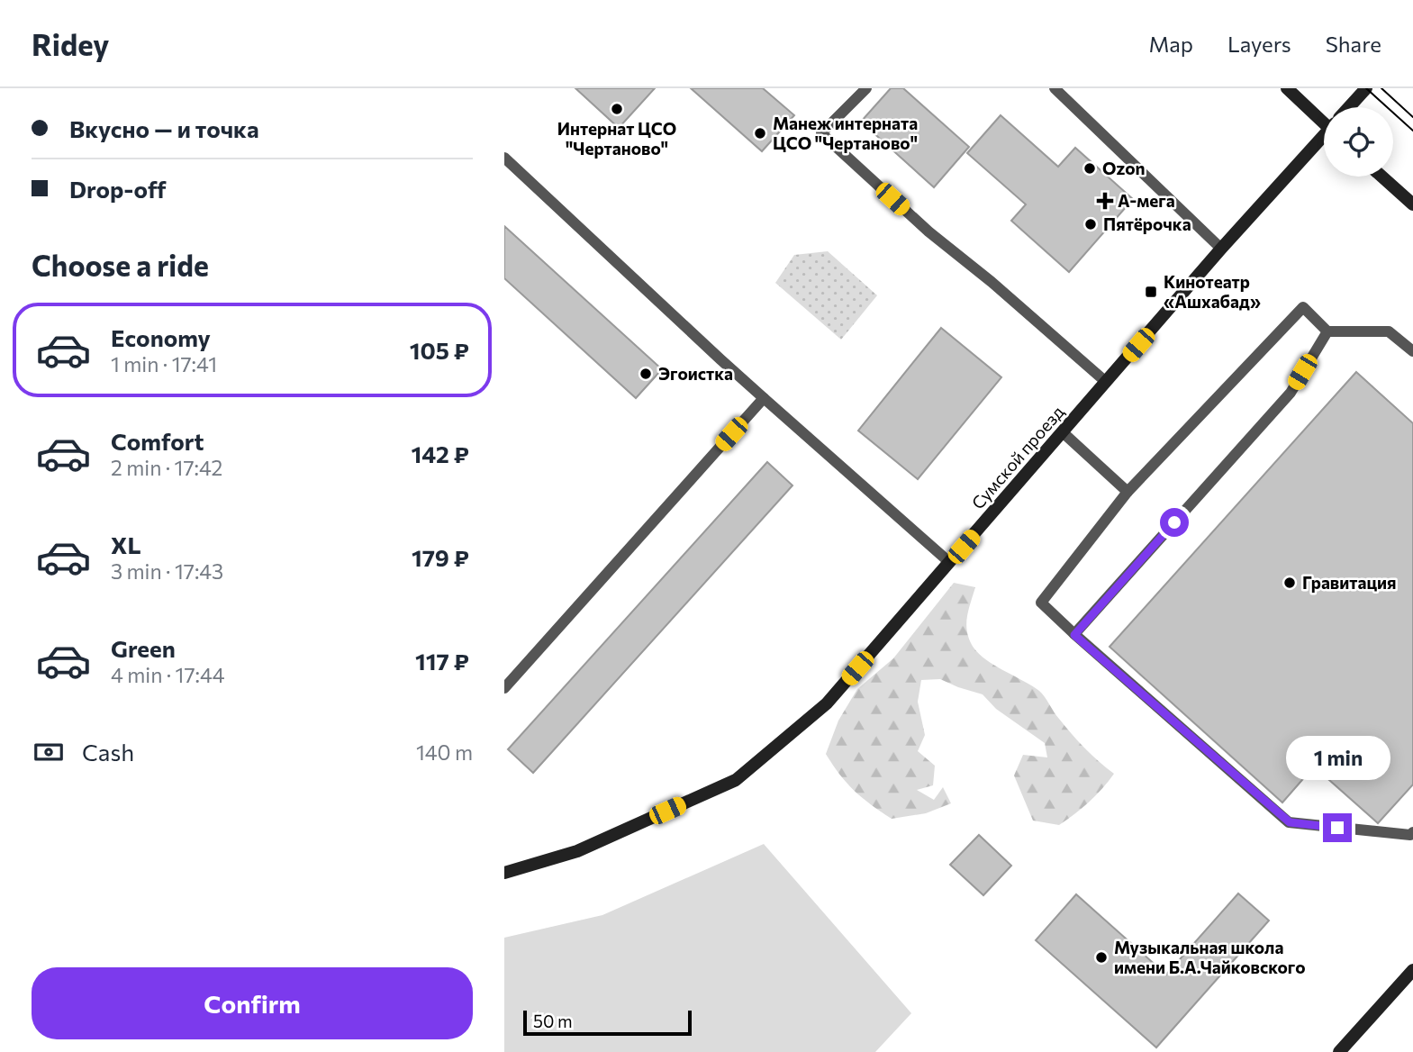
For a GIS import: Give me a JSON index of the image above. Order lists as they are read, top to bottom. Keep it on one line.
{"streets":{"street":["Сумской проезд"]},"places":{"other":["Интернат ЦСО \"Чертаново\"","Манеж интерната ЦСО \"Чертаново\"","Ozon","Пятёрочка","Эгоистка","Гравитация","Музыкальная школа имени Б.А.Чайковского"],"health":["А-мега"],"transit":["Кинотеатр «Ашхабад»"]},"scale_bar":"50 m","page":{"header":"Ridey","nav":["Map","Layers","Share"],"banner":["Вкусно — и точка","Drop-off"],"heading":"Choose a ride","list":[{"name":"Economy","note":"1 min · 17:41","value":"105 ₽"},{"name":"Comfort","note":"2 min · 17:42","value":"142 ₽"},{"name":"XL","note":"3 min · 17:43","value":"179 ₽"},{"name":"Green","note":"4 min · 17:44","value":"117 ₽"}],"pay":["Cash","140 m"],"bubble":"1 min","buttons":"Confirm","scale":"50 m"}}
